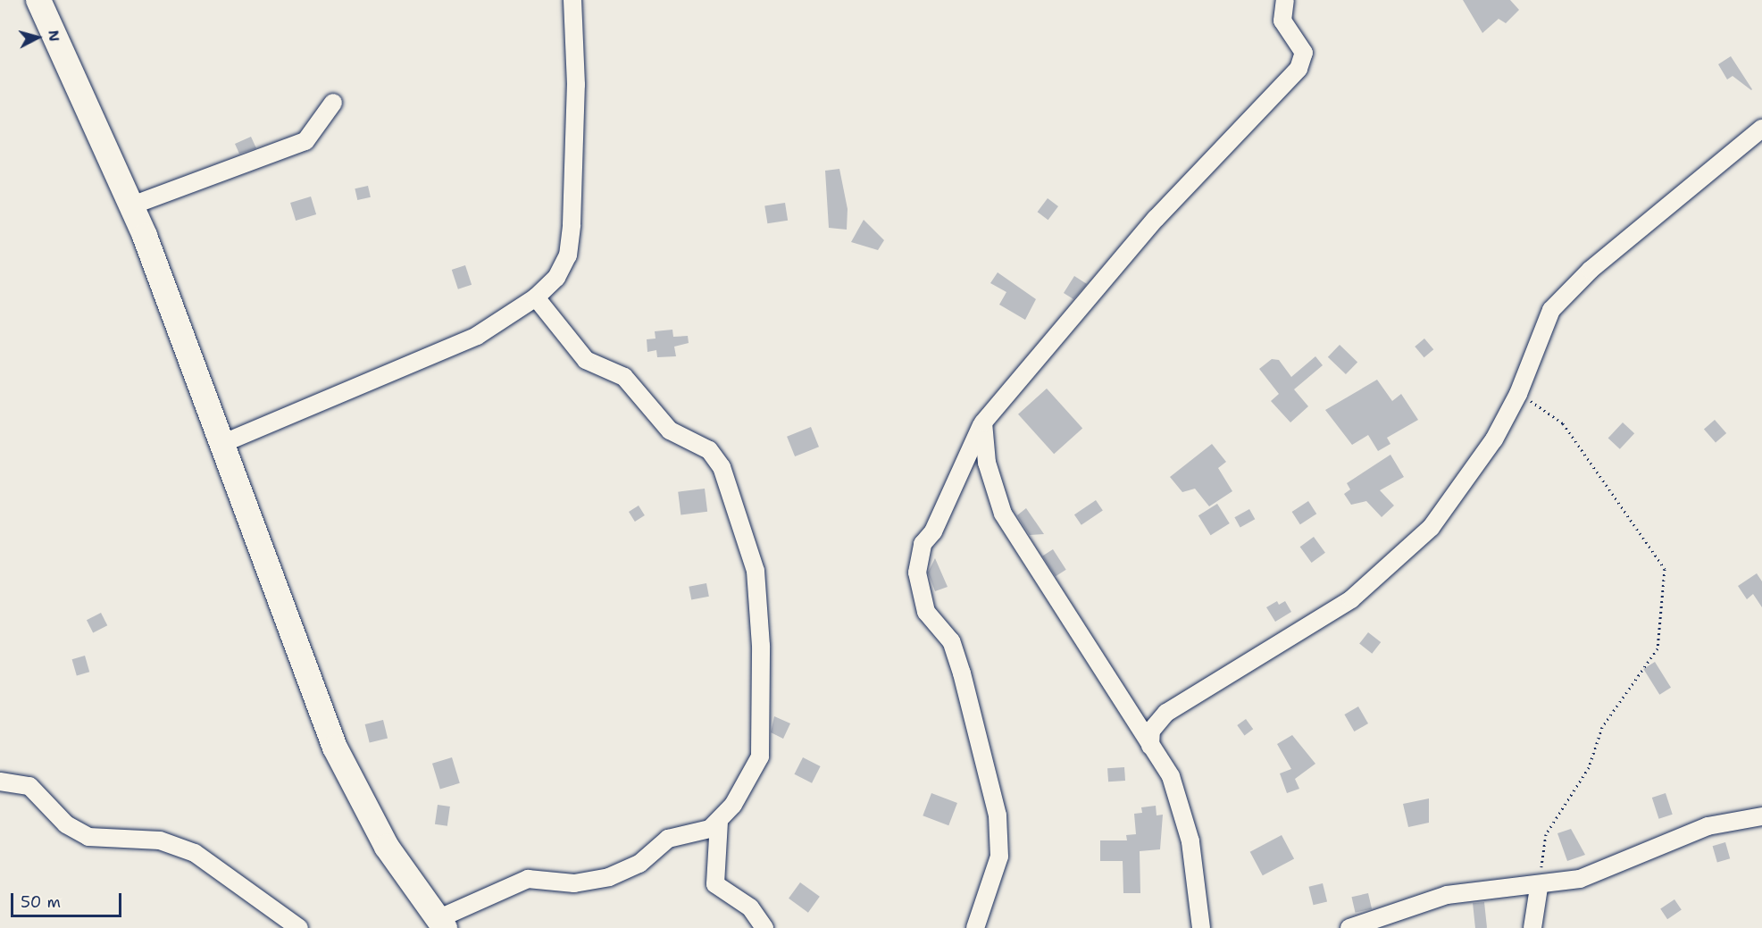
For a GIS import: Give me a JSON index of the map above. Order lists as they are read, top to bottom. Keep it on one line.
{"scale_bar":"50 m","north":"right"}
